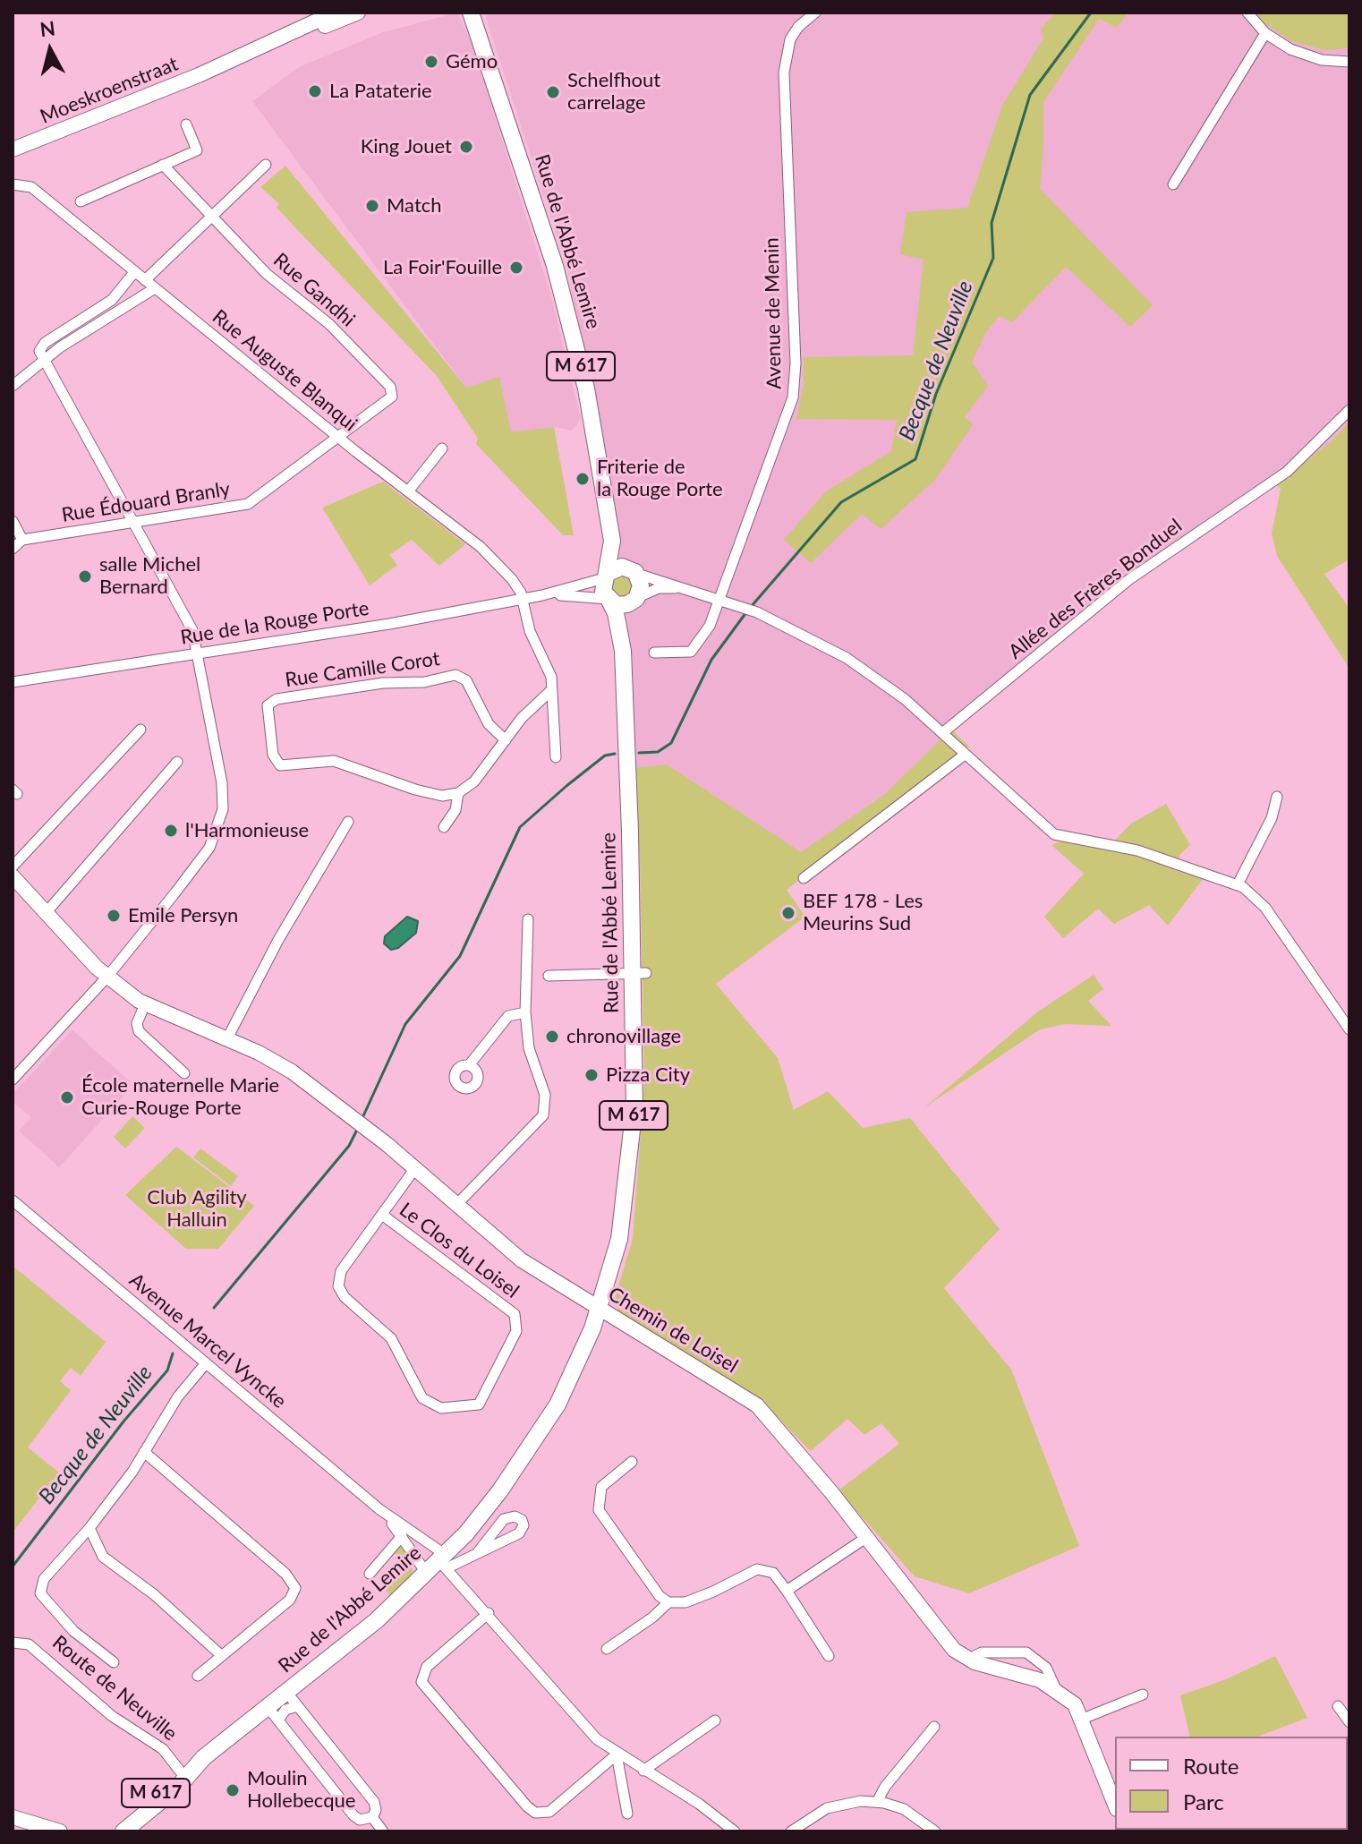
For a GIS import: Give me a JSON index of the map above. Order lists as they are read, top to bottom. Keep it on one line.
{"streets":{"main road":["Rue de l'Abbé Lemire","M 617"],"street":["Moeskroenstraat","Rue Gandhi","Avenue de Menin","Rue Auguste Blanqui","Rue Édouard Branly","Allée des Frères Bonduel","Rue de la Rouge Porte","Rue Camille Corot","Le Clos du Loisel","Chemin de Loisel","Avenue Marcel Vyncke","Route de Neuville"]},"crossings":[["Rue de l'Abbé Lemire","Rue de la Rouge Porte"],["Rue de l'Abbé Lemire","Chemin de Loisel"],["Rue de l'Abbé Lemire","Avenue Marcel Vyncke"],["Rue de l'Abbé Lemire","Route de Neuville"],["Rue Gandhi","Rue Auguste Blanqui"],["Rue Gandhi","Rue Édouard Branly"],["Rue Auguste Blanqui","Rue Édouard Branly"],["Rue Auguste Blanqui","Rue de la Rouge Porte"],["Le Clos du Loisel","Chemin de Loisel"]],"water":["Becque de Neuville"],"parks":["Club Agility Halluin"],"places":["Gémo","La Pataterie","Schelfhout carrelage","King Jouet","Match","La Foir'Fouille","Friterie de la Rouge Porte","salle Michel Bernard","l'Harmonieuse","BEF 178 - Les Meurins Sud","Emile Persyn","chronovillage","Pizza City","École maternelle Marie Curie-Rouge Porte","Moulin Hollebecque"],"legend":["Route","Parc"],"north":"top"}
